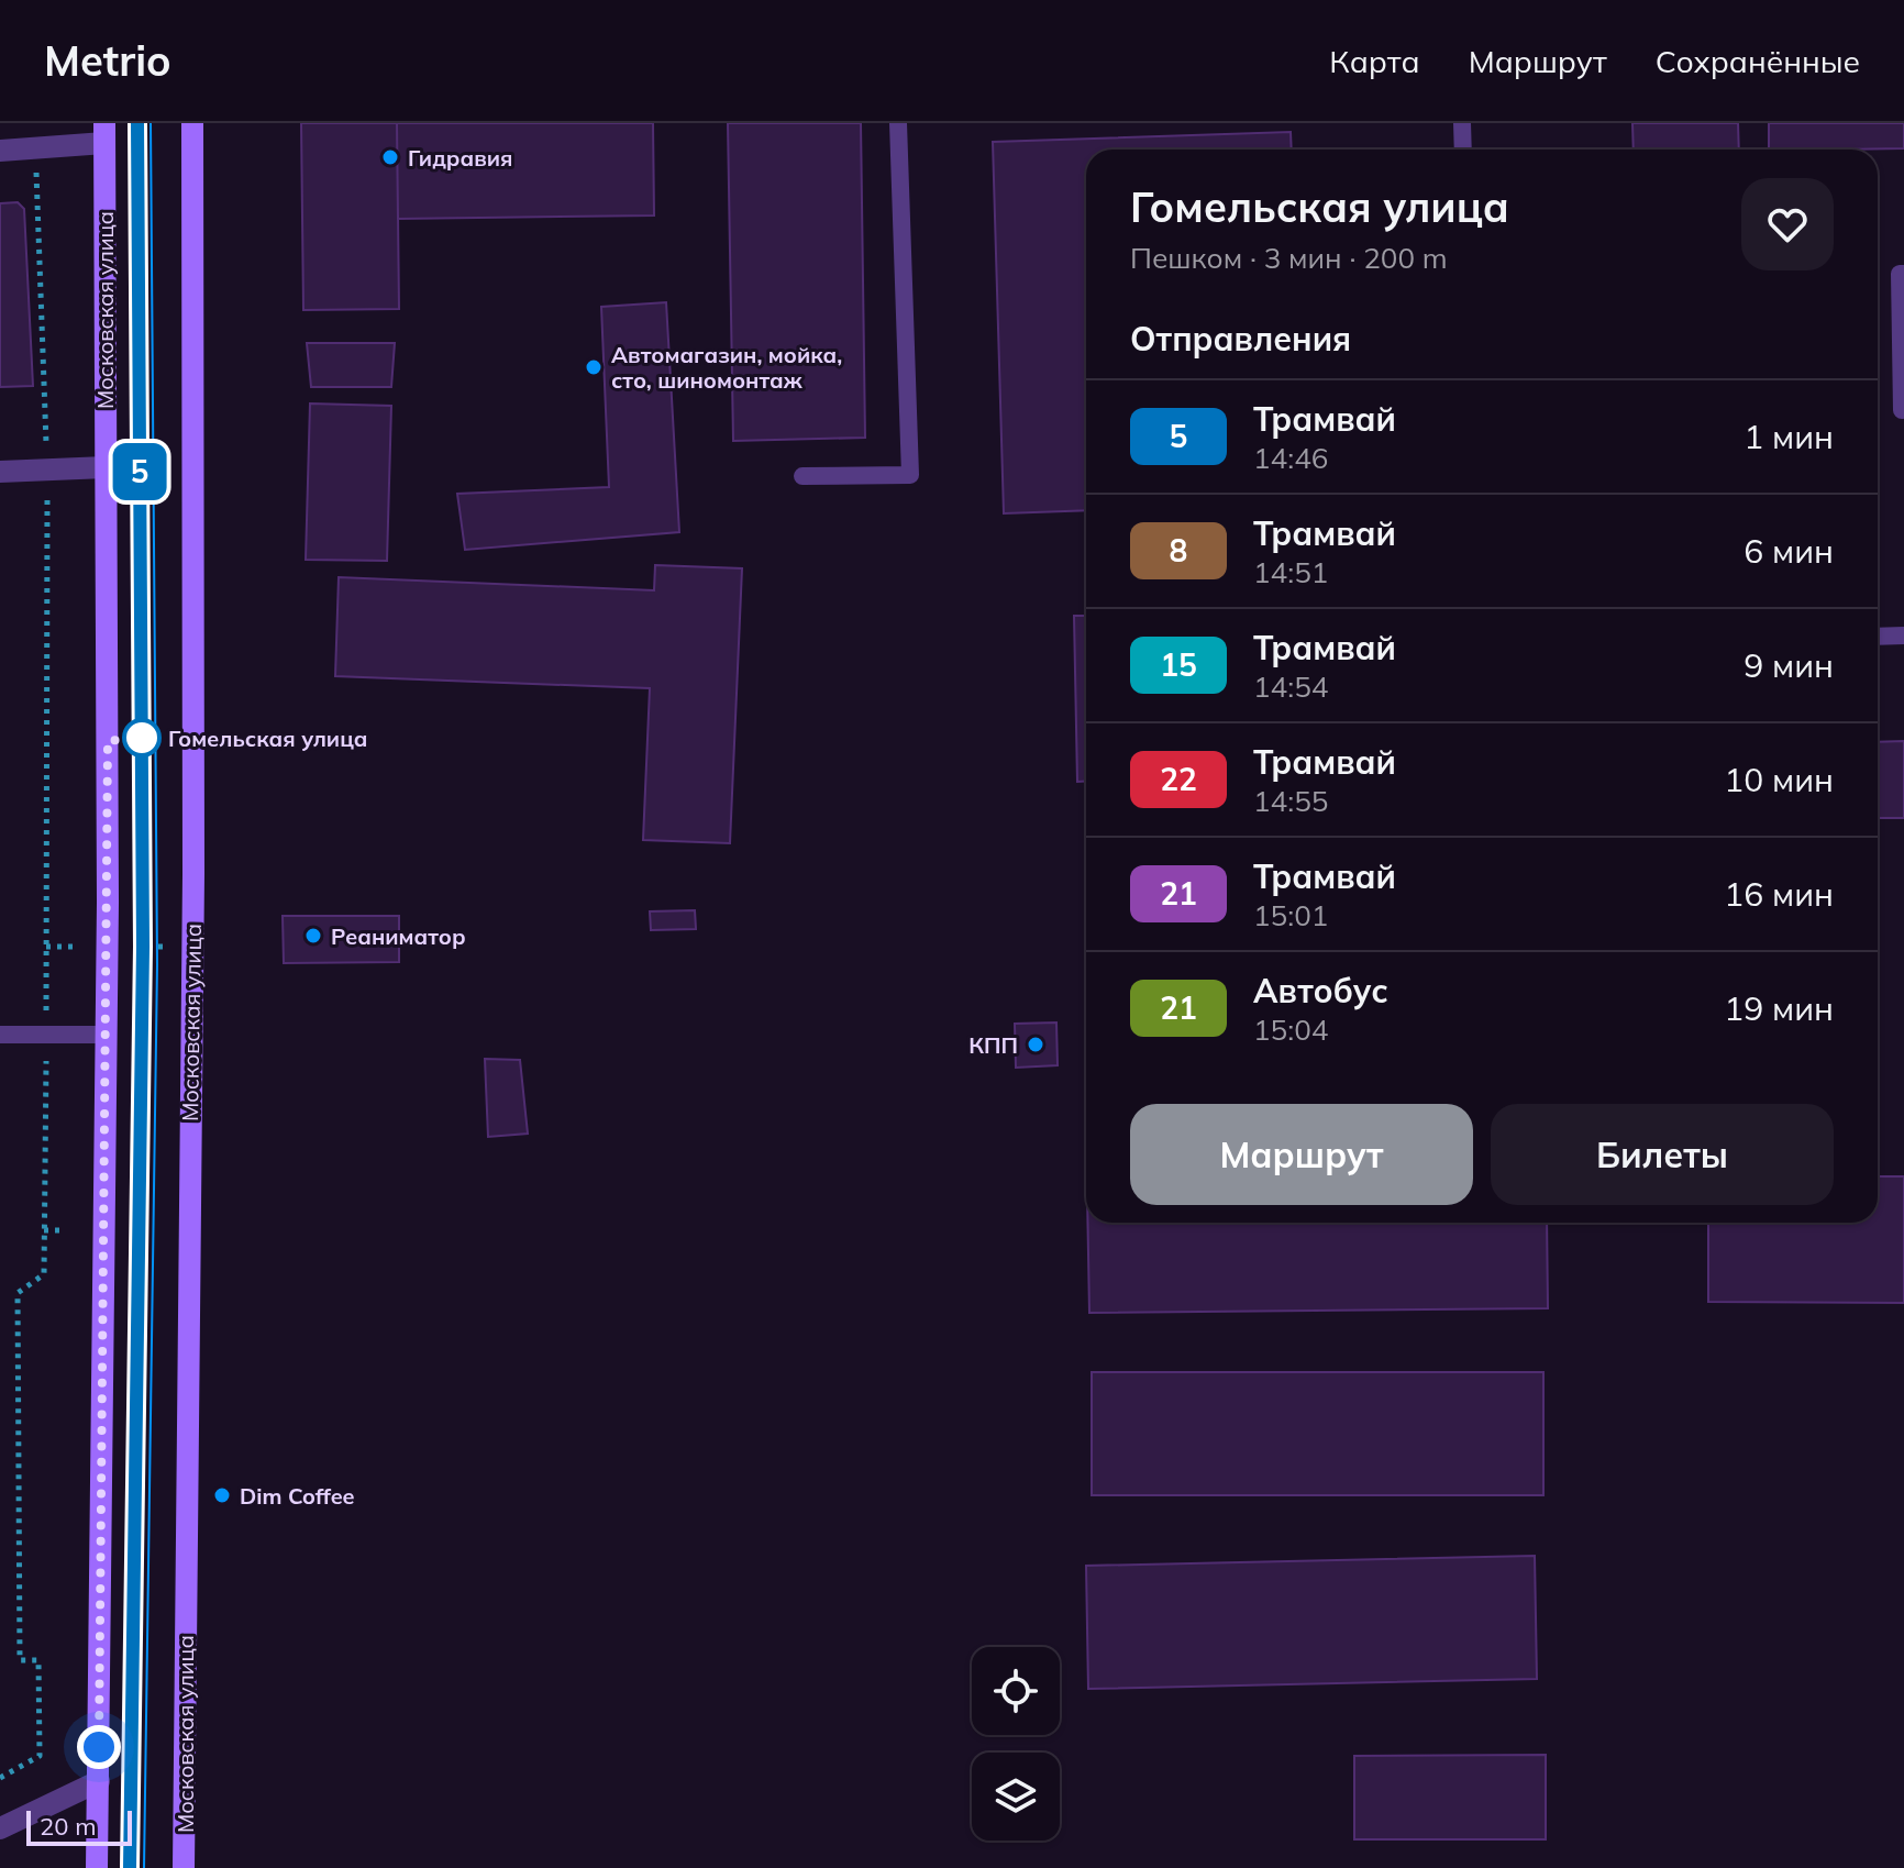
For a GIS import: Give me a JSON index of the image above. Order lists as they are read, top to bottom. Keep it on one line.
{"streets":{"street":["Московская улица"]},"places":["Гидравия","Автомагазин, мойка, сто, шиномонтаж","Гомельская улица","Реаниматор","КПП","Dim Coffee"],"lines":["tram line 5"],"scale_bar":"20 m","page":{"header":"Metrio","nav":["Карта","Маршрут","Сохранённые"],"on_map":"5","heading":[["Гомельская улица","Пешком · 3 мин · 200 m"],"Отправления"],"list":[{"mark":"5","name":"Трамвай","note":"14:46","value":"1 мин"},{"mark":"8","name":"Трамвай","note":"14:51","value":"6 мин"},{"mark":"15","name":"Трамвай","note":"14:54","value":"9 мин"},{"mark":"22","name":"Трамвай","note":"14:55","value":"10 мин"},{"mark":"21","name":"Трамвай","note":"15:01","value":"16 мин"},{"mark":"21","name":"Автобус","note":"15:04","value":"19 мин"}],"buttons":["Маршрут","Билеты"],"scale":"20 m"}}
